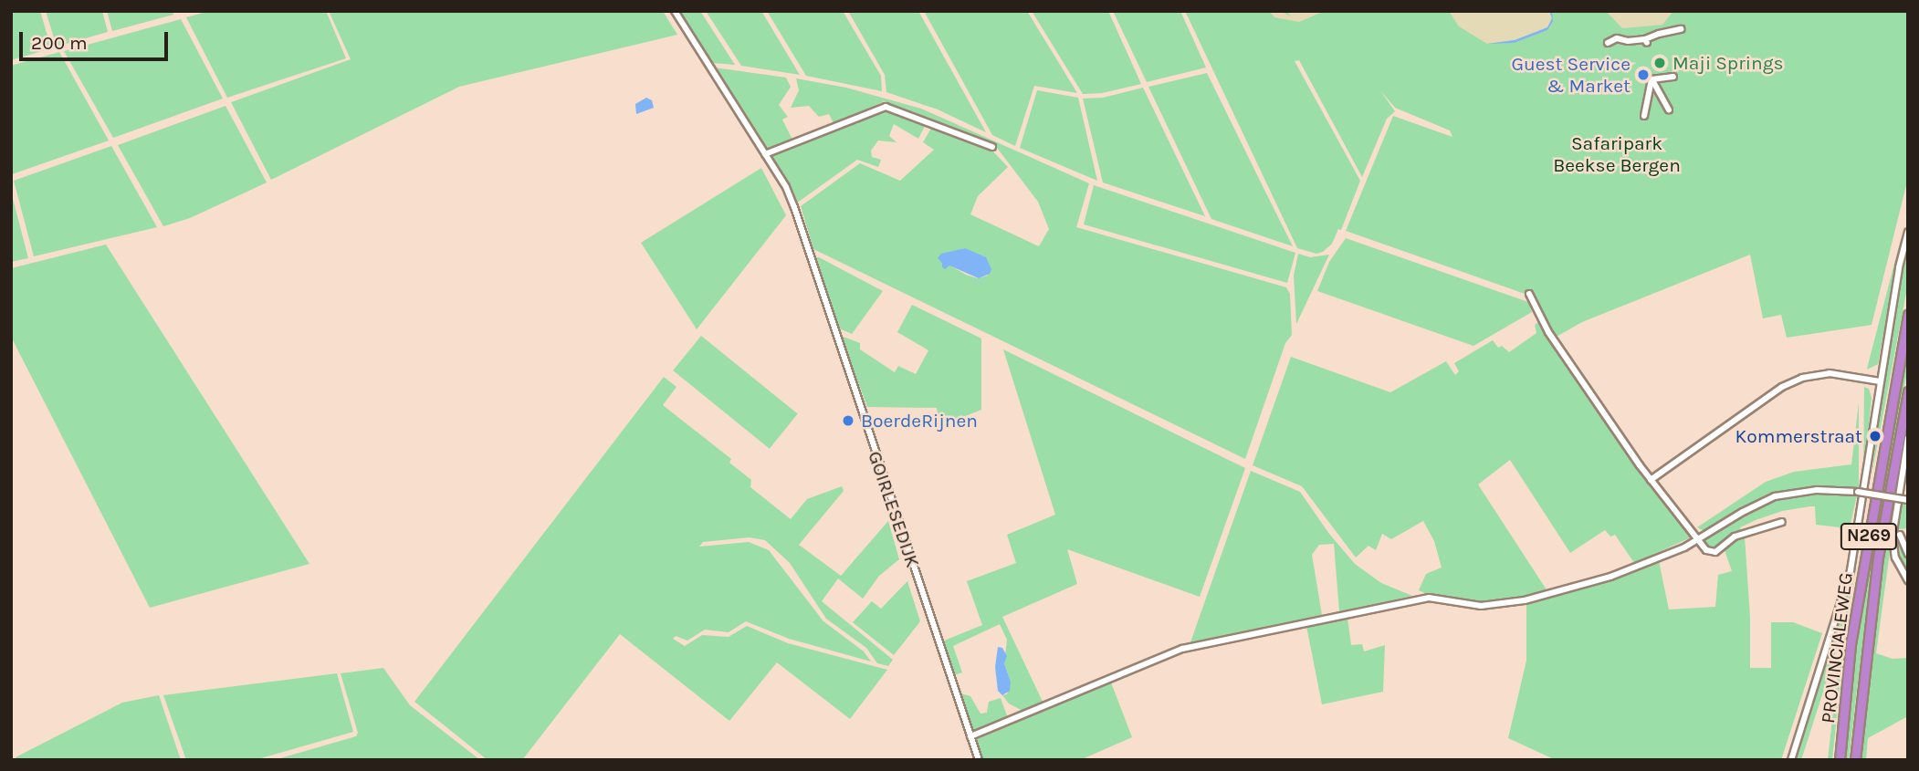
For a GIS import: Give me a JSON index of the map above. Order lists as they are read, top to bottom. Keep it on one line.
{"streets":{"highway":["N269","PROVINCIALEWEG"],"street":["GOIRLESEDIJK"]},"parks":["Safaripark Beekse Bergen"],"places":["Maji Springs","Guest Service & Market","BoerdeRijnen","Kommerstraat"],"scale_bar":"200 m"}
